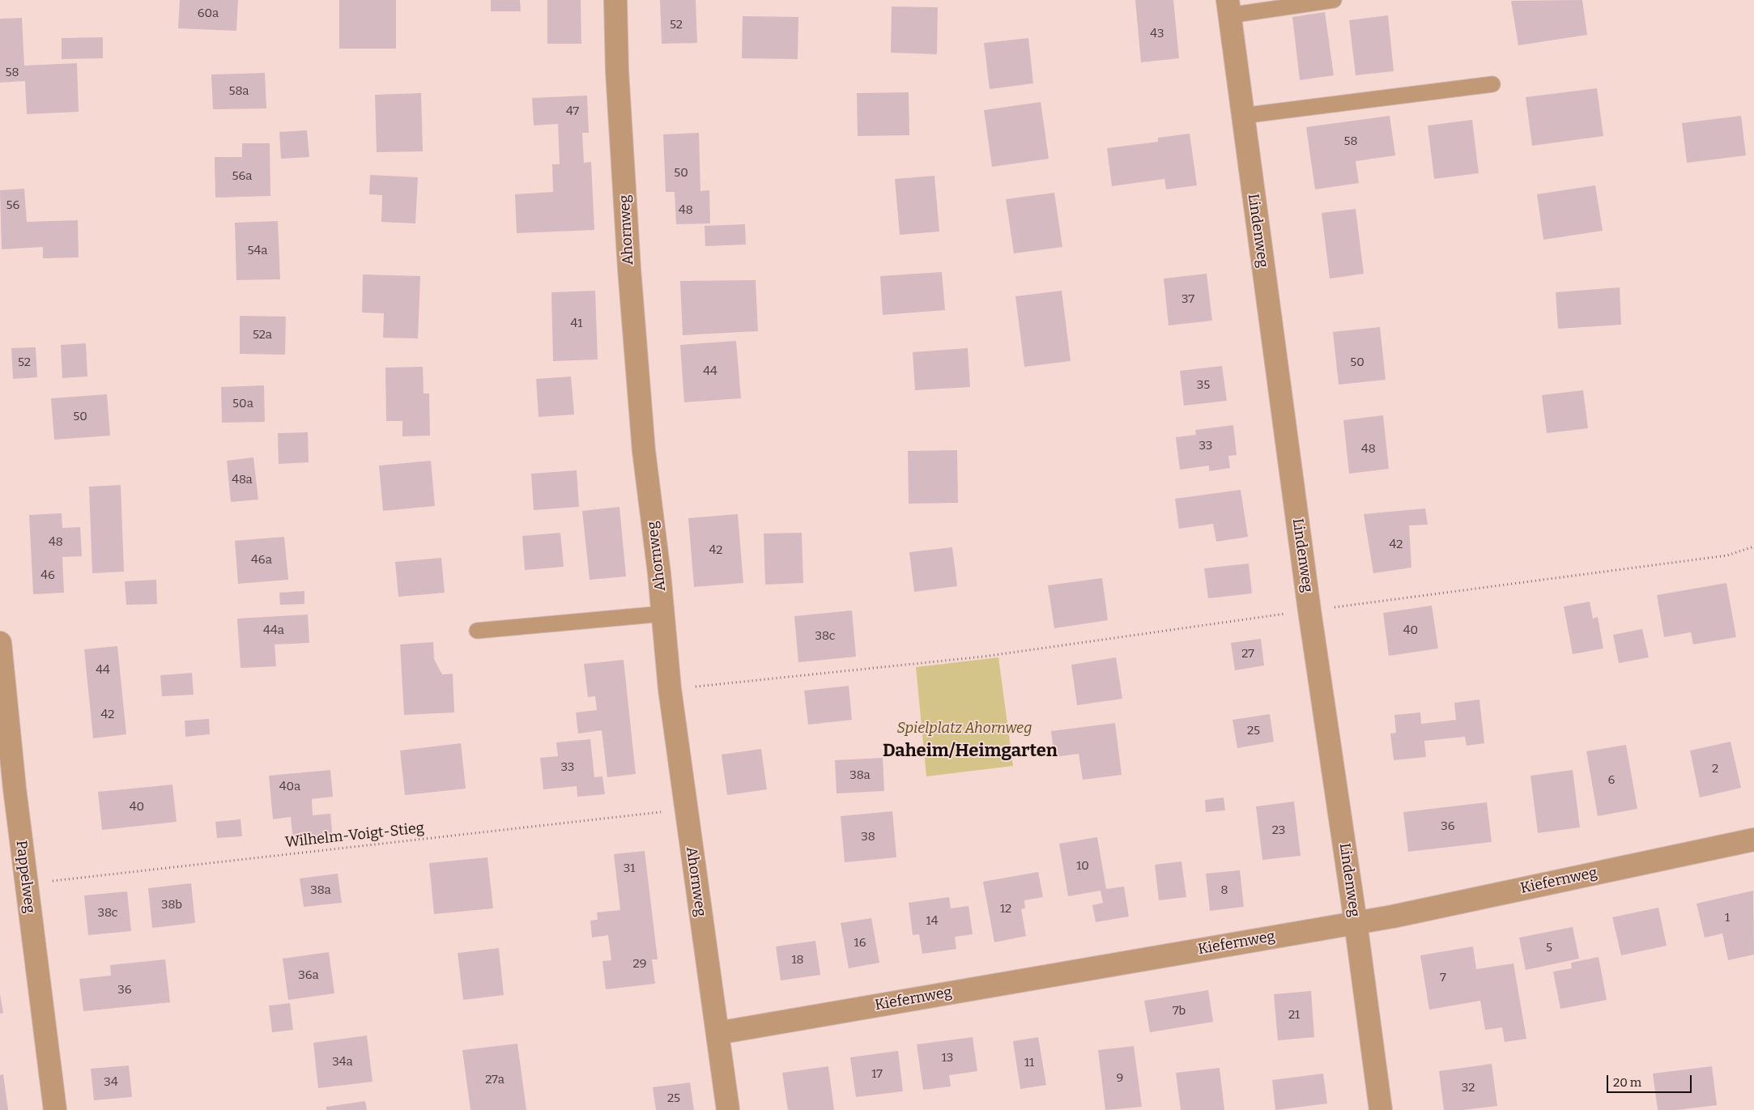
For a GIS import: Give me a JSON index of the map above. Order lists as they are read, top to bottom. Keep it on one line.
{"streets":{"street":["Ahornweg","Lindenweg","Pappelweg","Kiefernweg"],"path":["Wilhelm-Voigt-Stieg"]},"crossings":[["Ahornweg","Wilhelm-Voigt-Stieg"],["Ahornweg","Kiefernweg"],["Lindenweg","Kiefernweg"],["Wilhelm-Voigt-Stieg","Pappelweg"]],"districts":["Daheim/Heimgarten"],"parks":["Spielplatz Ahornweg"],"house_numbers":["60a","52","43","58","58a","47","58","50","56a","56","48","54a","37","41","52a","52","50","44","35","50a","50","33","48","48a","48","42","42","46a","46","44a","40","38c","27","44","42","25","33","2","38a","6","40a","40","36","23","38","10","31","38a","8","38b","12","38c","1","14","16","5","18","29","36a","7","36","7b","21","13","34a","11","17","9","27a","34","32","25"],"scale_bar":"20 m"}
